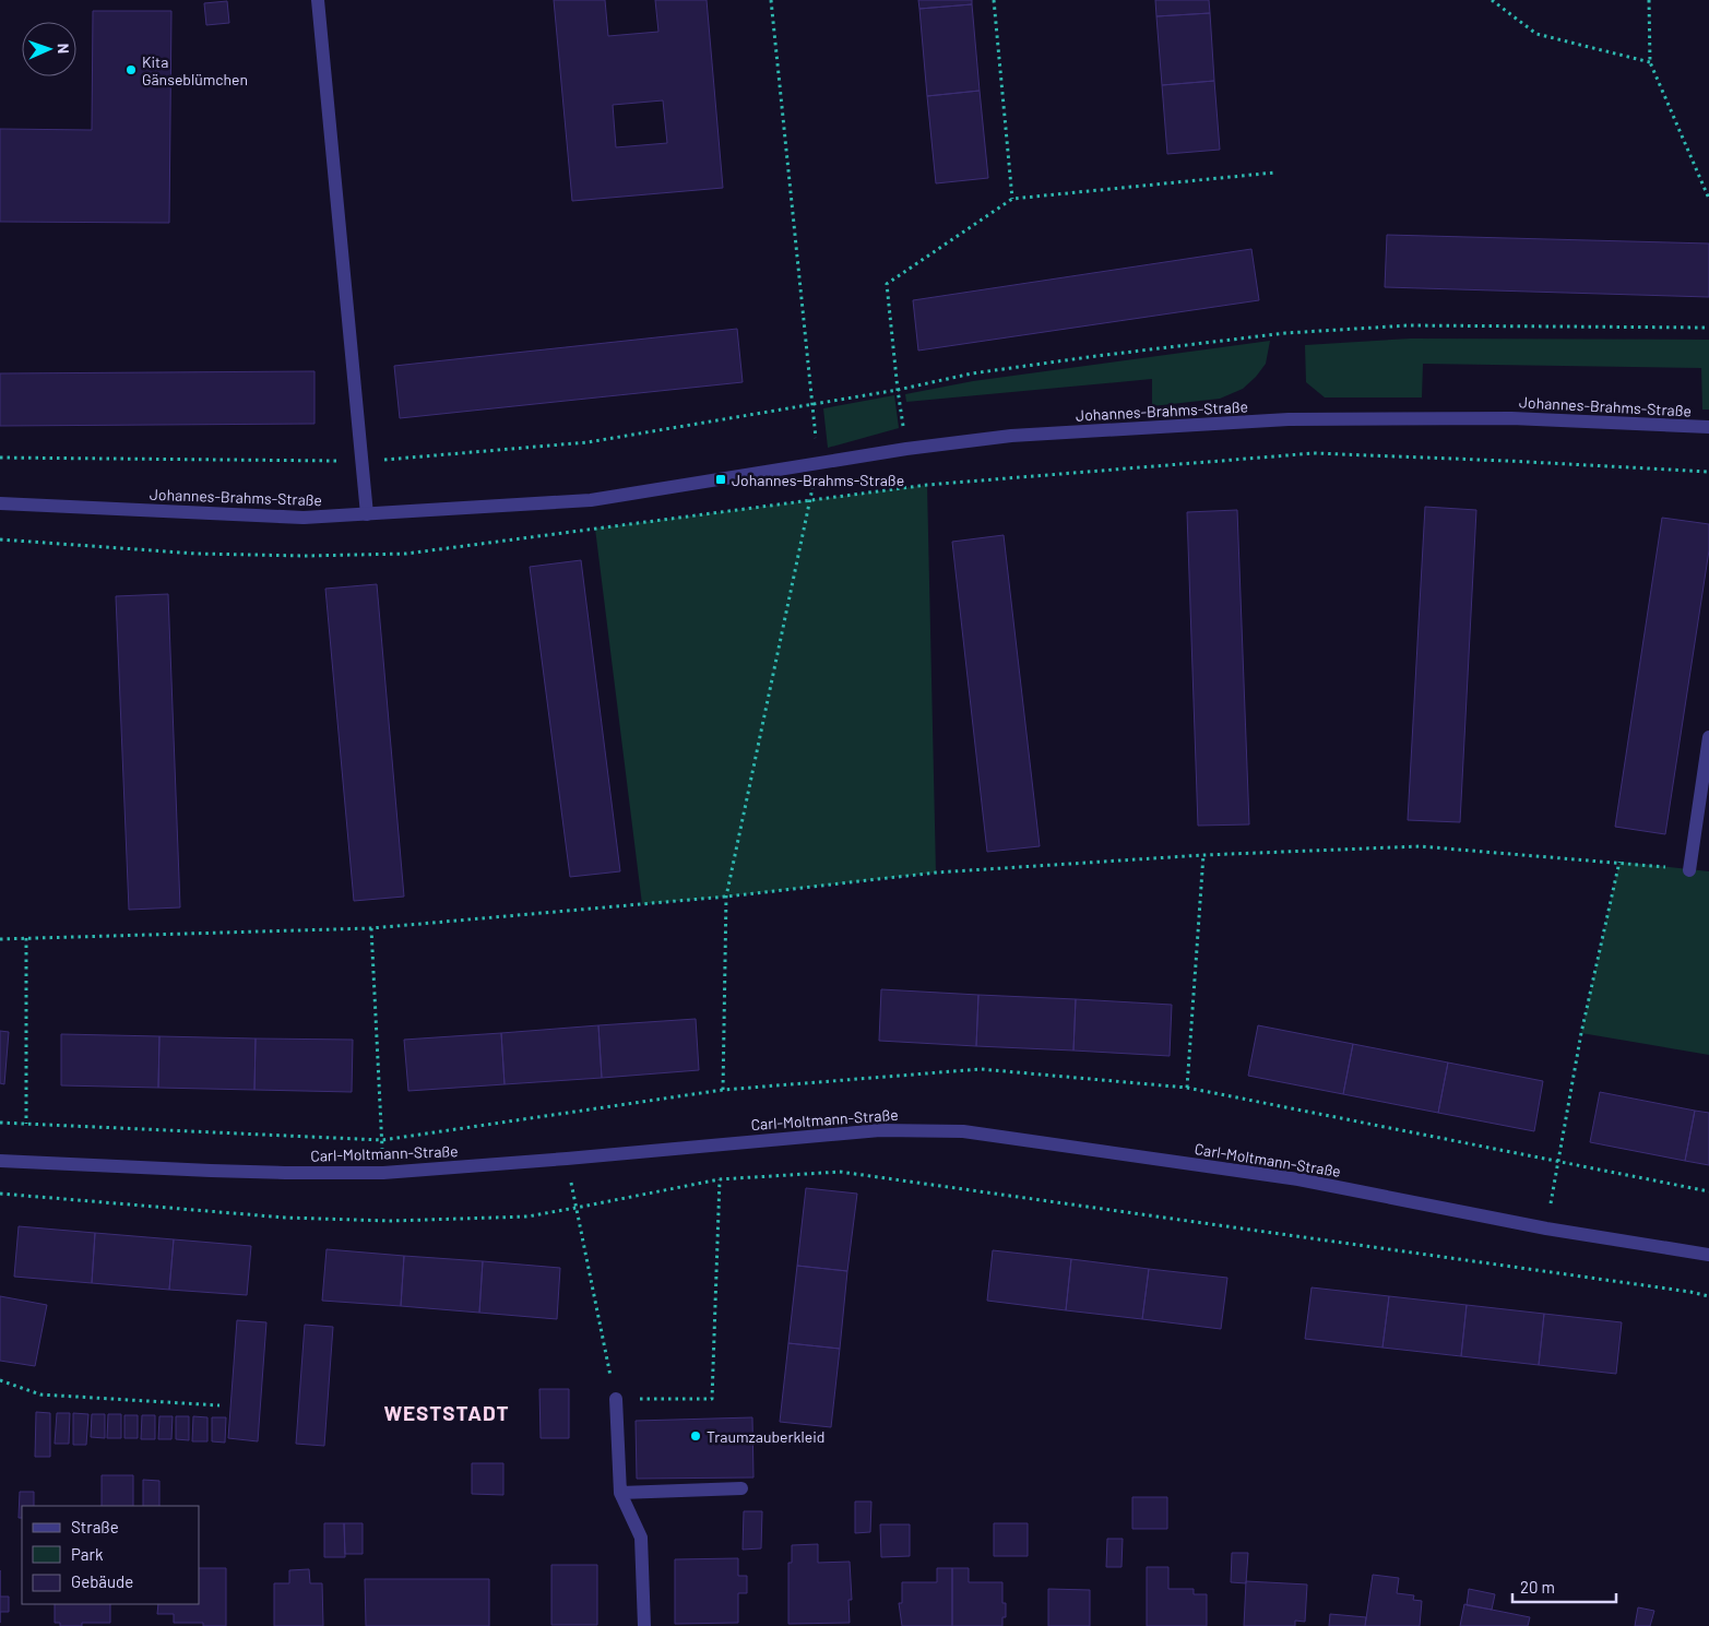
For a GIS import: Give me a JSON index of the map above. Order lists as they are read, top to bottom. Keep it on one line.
{"streets":{"street":["Johannes-Brahms-Straße","Carl-Moltmann-Straße"]},"districts":["WESTSTADT"],"places":{"other":["Kita Gänseblümchen","Traumzauberkleid"],"transit":["Johannes-Brahms-Straße"]},"legend":["Straße","Park","Gebäude"],"scale_bar":"20 m","north":"right"}
